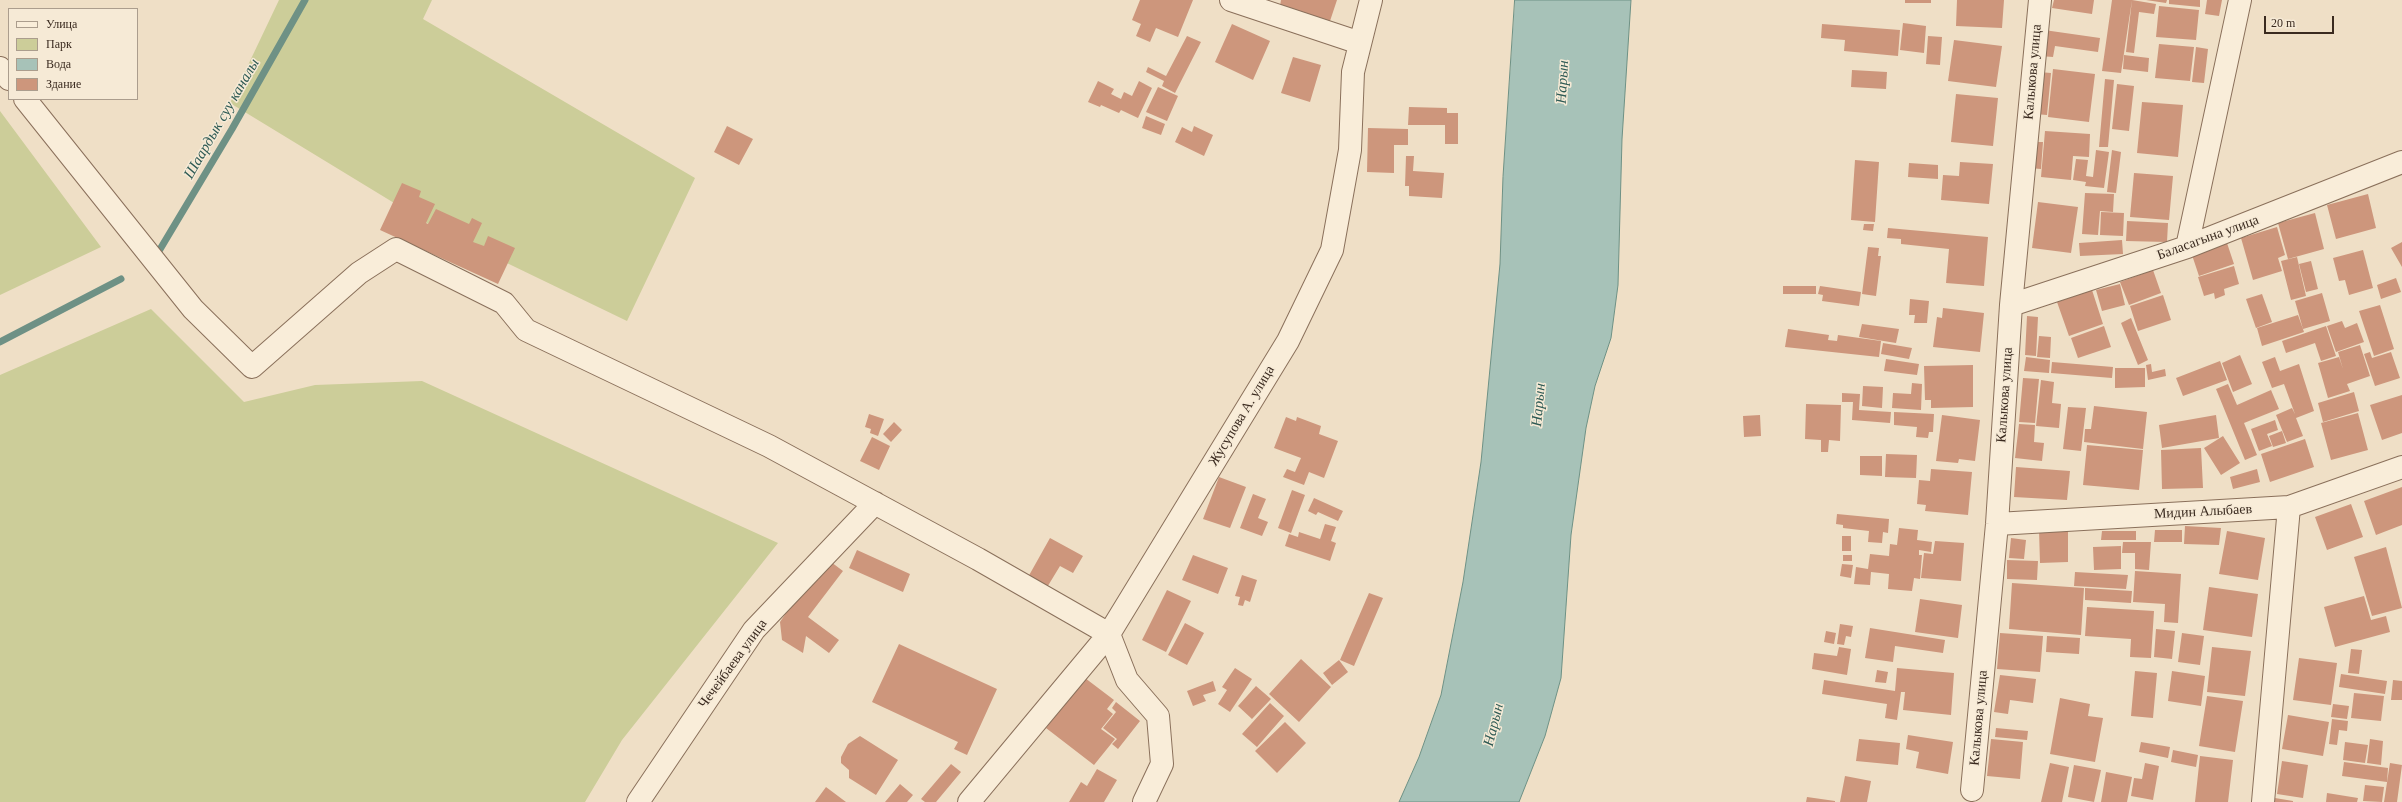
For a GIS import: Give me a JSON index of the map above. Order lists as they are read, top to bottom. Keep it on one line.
{"streets":{"street":["Калыкова улица","Баласагына улица","Жусупова А. улица","Мидин Алыбаев","Чечейбаева улица"]},"crossings":[["Калыкова улица","Баласагына улица"],["Калыкова улица","Мидин Алыбаев"]],"water":["Нарын","Шаардык суу каналы"],"legend":["Улица","Парк","Вода","Здание"],"scale_bar":"20 m"}
